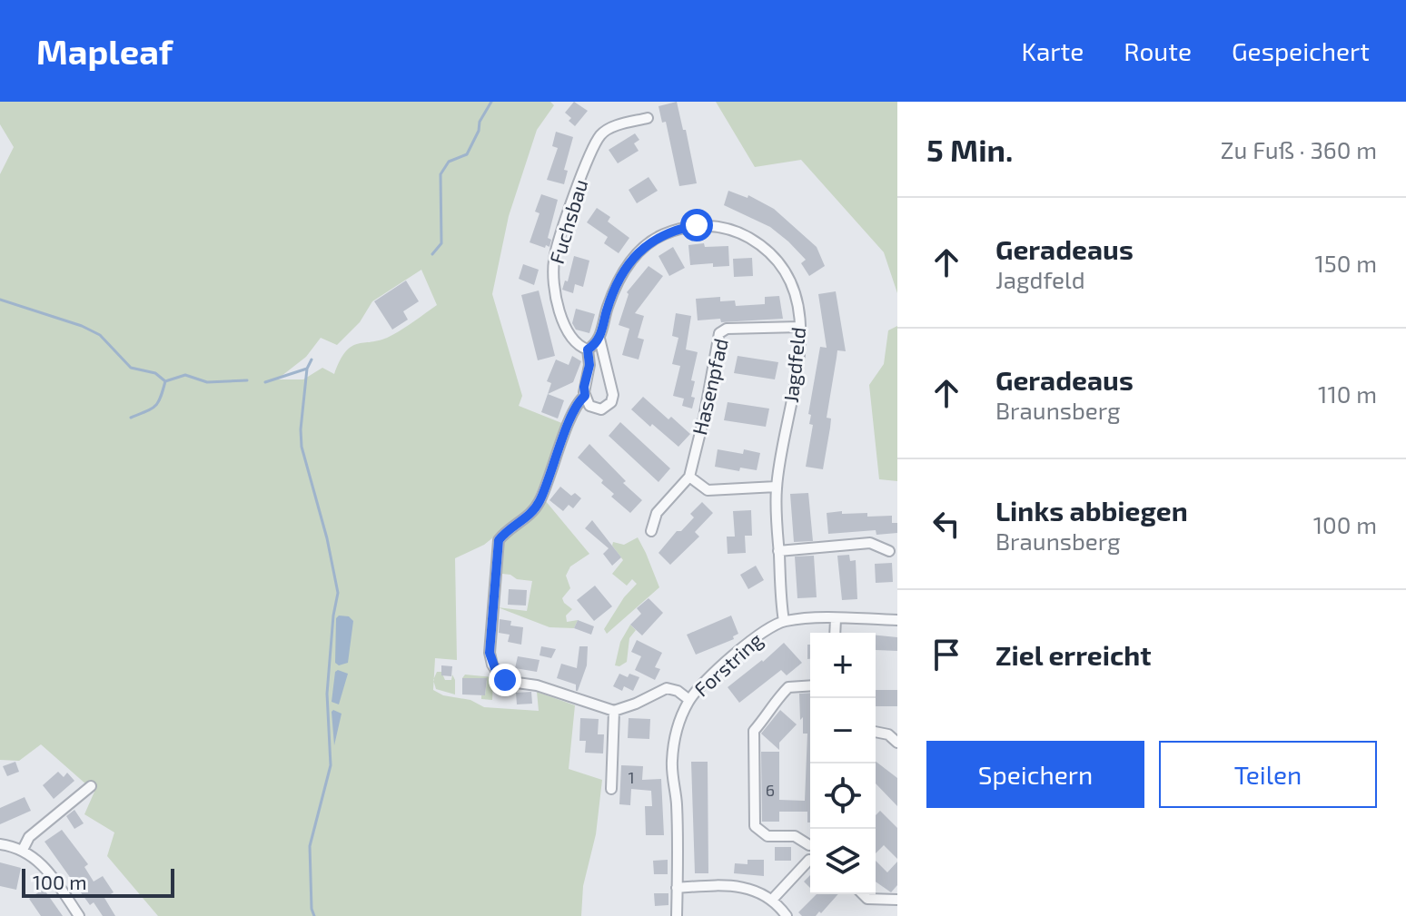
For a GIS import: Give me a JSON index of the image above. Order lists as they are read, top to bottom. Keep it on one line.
{"streets":{"street":["Fuchsbau","Jagdfeld","Hasenpfad","Forstring"]},"crossings":[["Jagdfeld","Hasenpfad"],["Jagdfeld","Forstring"]],"house_numbers":["1","6"],"scale_bar":"100 m","page":{"header":"Mapleaf","nav":["Karte","Route","Gespeichert"],"heading":["5 Min.","Zu Fuß · 360 m"],"list":[["Geradeaus","Jagdfeld","150 m"],["Geradeaus","Braunsberg","110 m"],["Links abbiegen","Braunsberg","100 m"],"Ziel erreicht"],"map_buttons":["+","−"],"buttons":["Speichern","Teilen"],"scale":"100 m"}}
